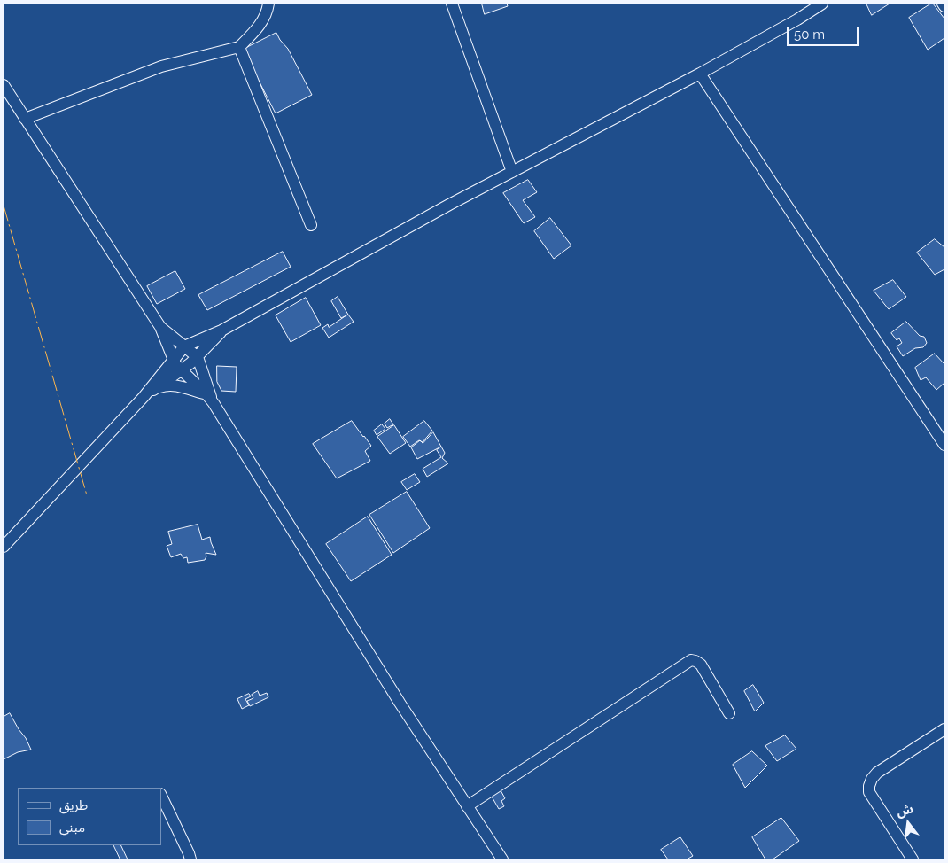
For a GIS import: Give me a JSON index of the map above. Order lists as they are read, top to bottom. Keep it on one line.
{"legend":["طريق","مبنى"],"scale_bar":"50 m","north":"top"}
